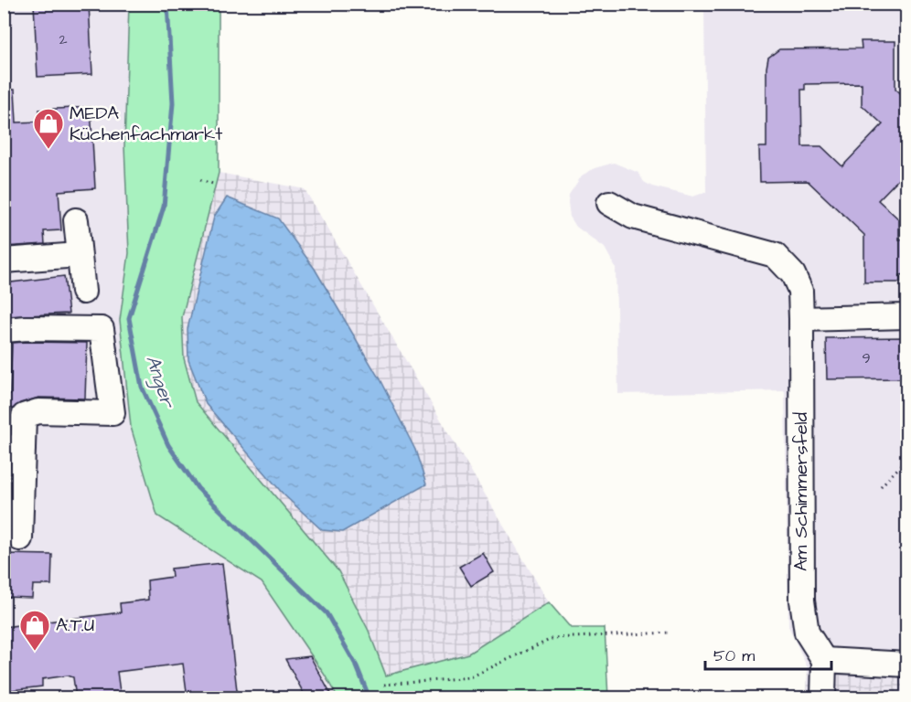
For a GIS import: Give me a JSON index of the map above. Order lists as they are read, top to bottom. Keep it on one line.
{"streets":{"street":["Am Schimmersfeld"]},"water":["Anger"],"places":{"shop":["MEDA Küchenfachmarkt","A.T.U"]},"house_numbers":["2","9"],"scale_bar":"50 m"}
